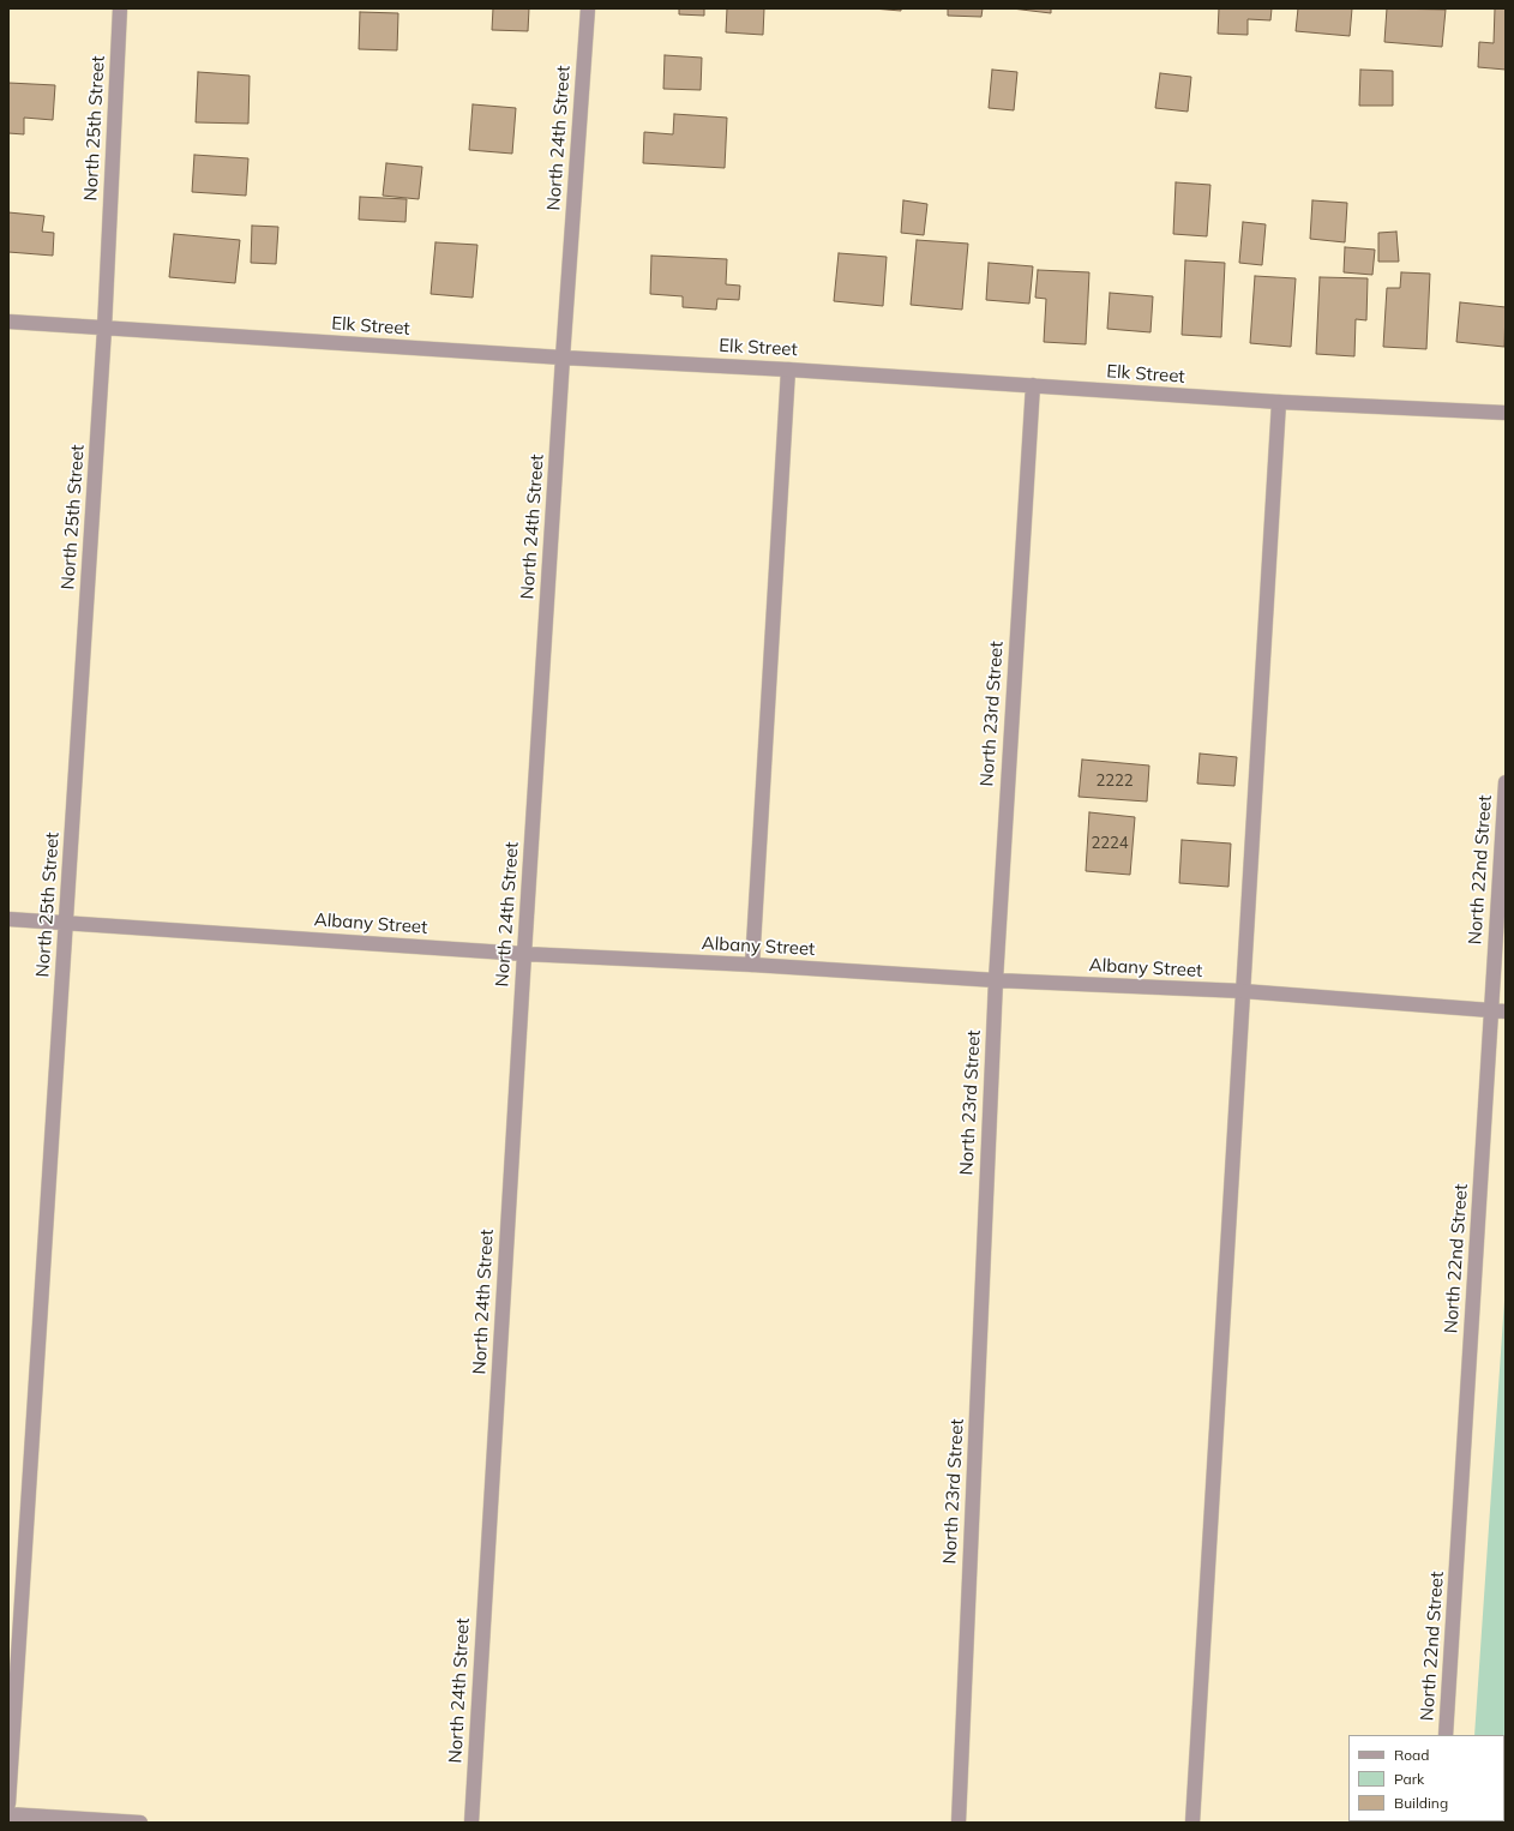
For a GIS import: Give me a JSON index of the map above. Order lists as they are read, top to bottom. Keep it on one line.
{"streets":{"street":["North 25th Street","North 24th Street","Elk Street","North 23rd Street","North 22nd Street","Albany Street"]},"crossings":[["North 25th Street","Elk Street"],["North 25th Street","Albany Street"],["North 24th Street","Elk Street"],["North 24th Street","Albany Street"],["Elk Street","North 23rd Street"],["North 23rd Street","Albany Street"],["North 22nd Street","Albany Street"]],"house_numbers":["2222","2224"],"legend":["Road","Park","Building"]}
